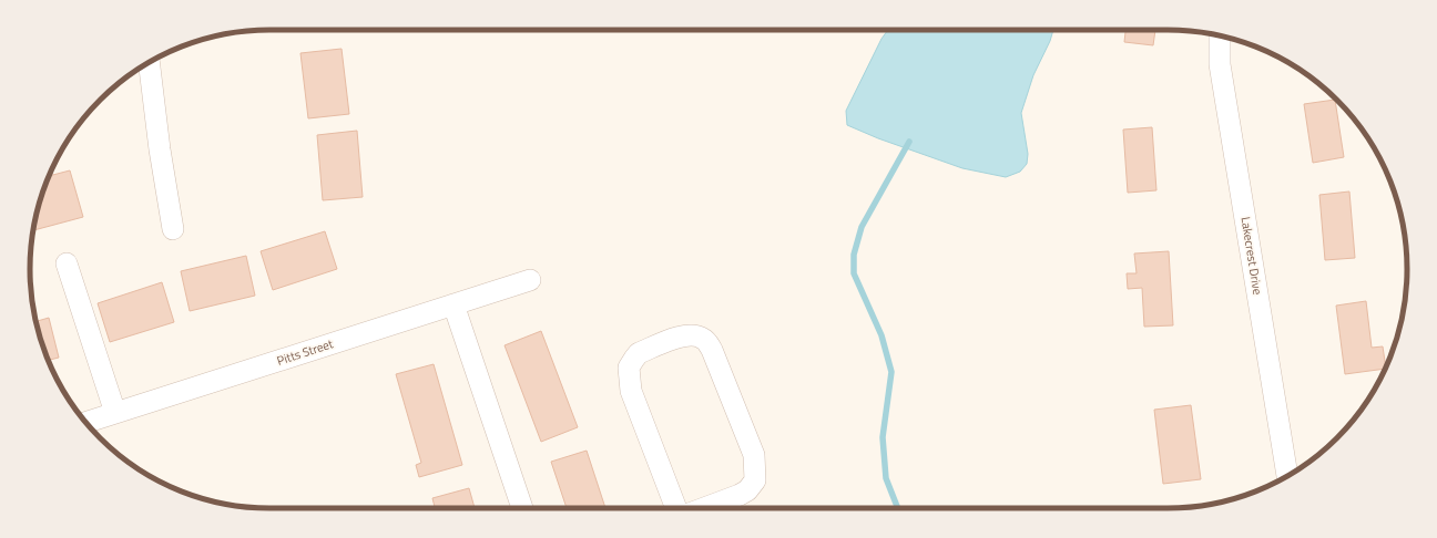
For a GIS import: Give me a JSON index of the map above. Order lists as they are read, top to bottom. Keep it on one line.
{"streets":{"street":["Lakecrest Drive","Pitts Street"]}}
